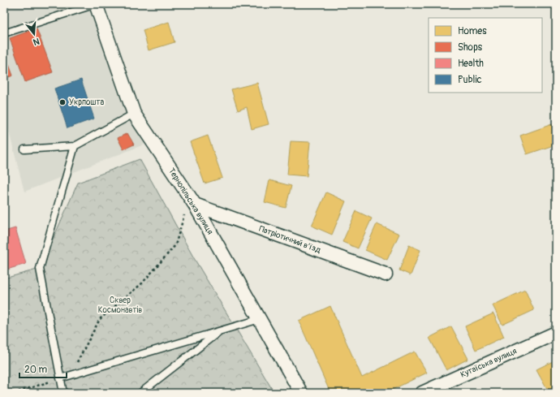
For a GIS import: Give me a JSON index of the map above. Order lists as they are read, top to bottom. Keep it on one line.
{"streets":{"street":["Тернопільська вулиця","Патріотичний в’їзд","Кутаїська вулиця"]},"crossings":[["Тернопільська вулиця","Патріотичний в’їзд"]],"parks":["Сквер Космонавтів"],"places":["Укрпошта"],"legend":["Homes","Shops","Health","Public"],"scale_bar":"20 m","north":"bottom"}
